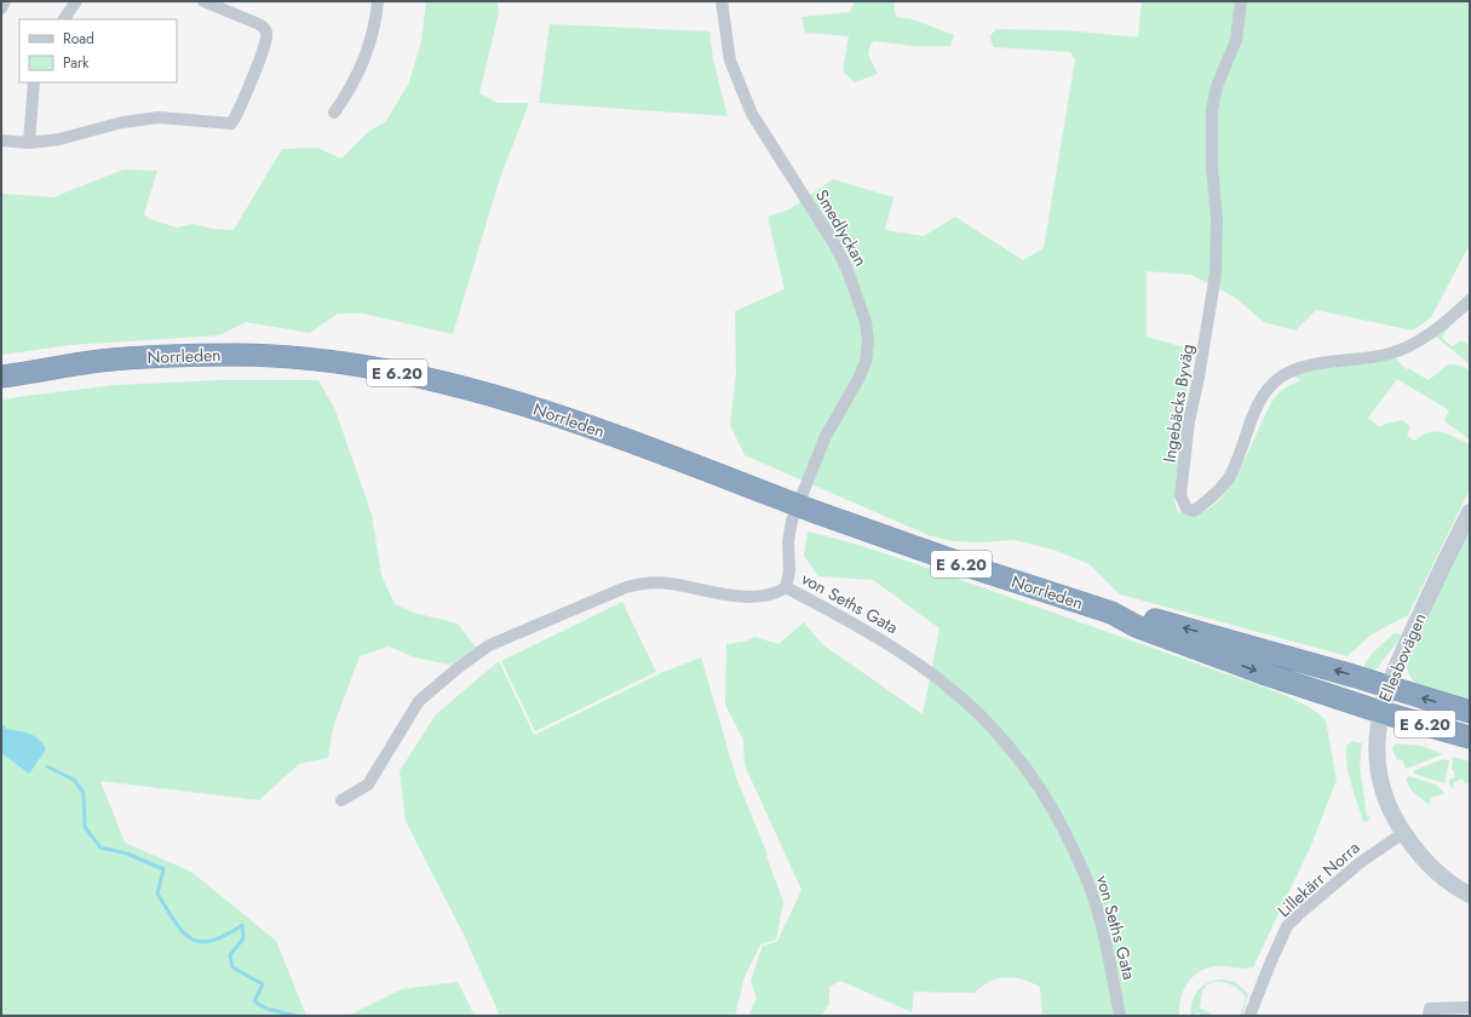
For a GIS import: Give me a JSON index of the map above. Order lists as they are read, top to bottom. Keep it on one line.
{"streets":{"highway":["Norrleden","E 6.20"],"main road":["Ellesbovägen"],"street":["Smedlyckan","Ingebäcks Byväg","von Seths Gata","Lillekärr Norra"]},"crossings":[["Smedlyckan","von Seths Gata"],["Norrleden","Ellesbovägen"],["Ellesbovägen","Lillekärr Norra"]],"legend":["Road","Park"]}
